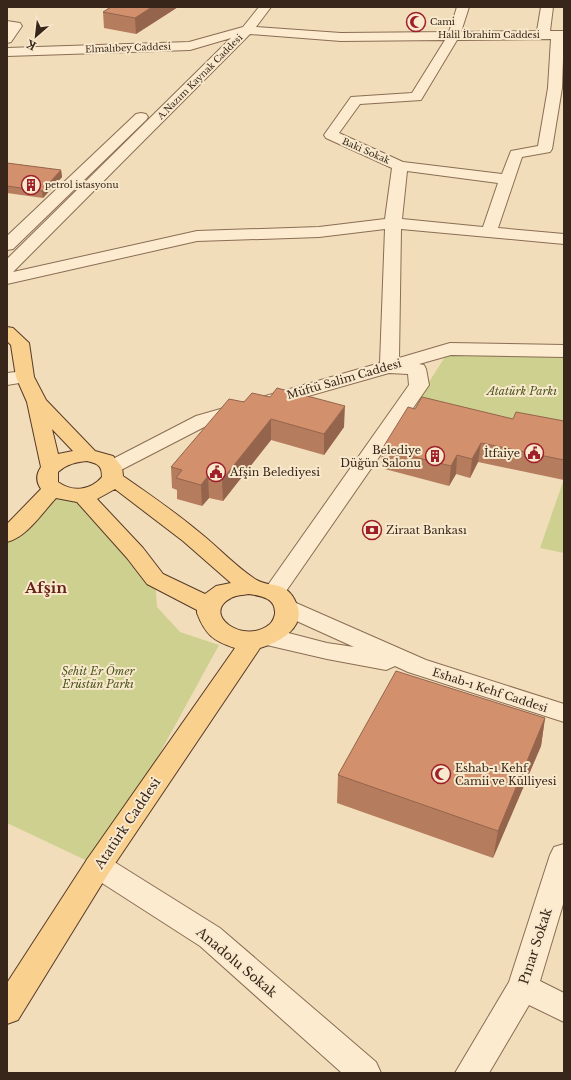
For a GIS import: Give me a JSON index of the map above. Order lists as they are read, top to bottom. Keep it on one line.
{"streets":{"main road":["Atatürk Caddesi"],"street":["Halil İbrahim Caddesi","Elmalıbey Caddesi","A.Nazım Kaynak Caddesi","Baki Sokak","Müftü Salim Caddesi","Eshab-ı Kehf Caddesi","Pınar Sokak","Anadolu Sokak"]},"crossings":[["Halil İbrahim Caddesi","Elmalıbey Caddesi"],["Halil İbrahim Caddesi","A.Nazım Kaynak Caddesi"],["Halil İbrahim Caddesi","Baki Sokak"],["Elmalıbey Caddesi","A.Nazım Kaynak Caddesi"],["Baki Sokak","Müftü Salim Caddesi"],["Atatürk Caddesi","Anadolu Sokak"]],"districts":["Afşin"],"parks":["Atatürk Parkı","Şehit Er Ömer Erüstün Parkı"],"places":{"mosque":["Cami","Eshab-ı Kehf Camii ve Külliyesi"],"building":["petrol istasyonu","Belediye Düğün Salonu"],"public building":["İtfaiye","Afşin Belediyesi"],"bank":["Ziraat Bankası"]},"north":"bottom left"}
